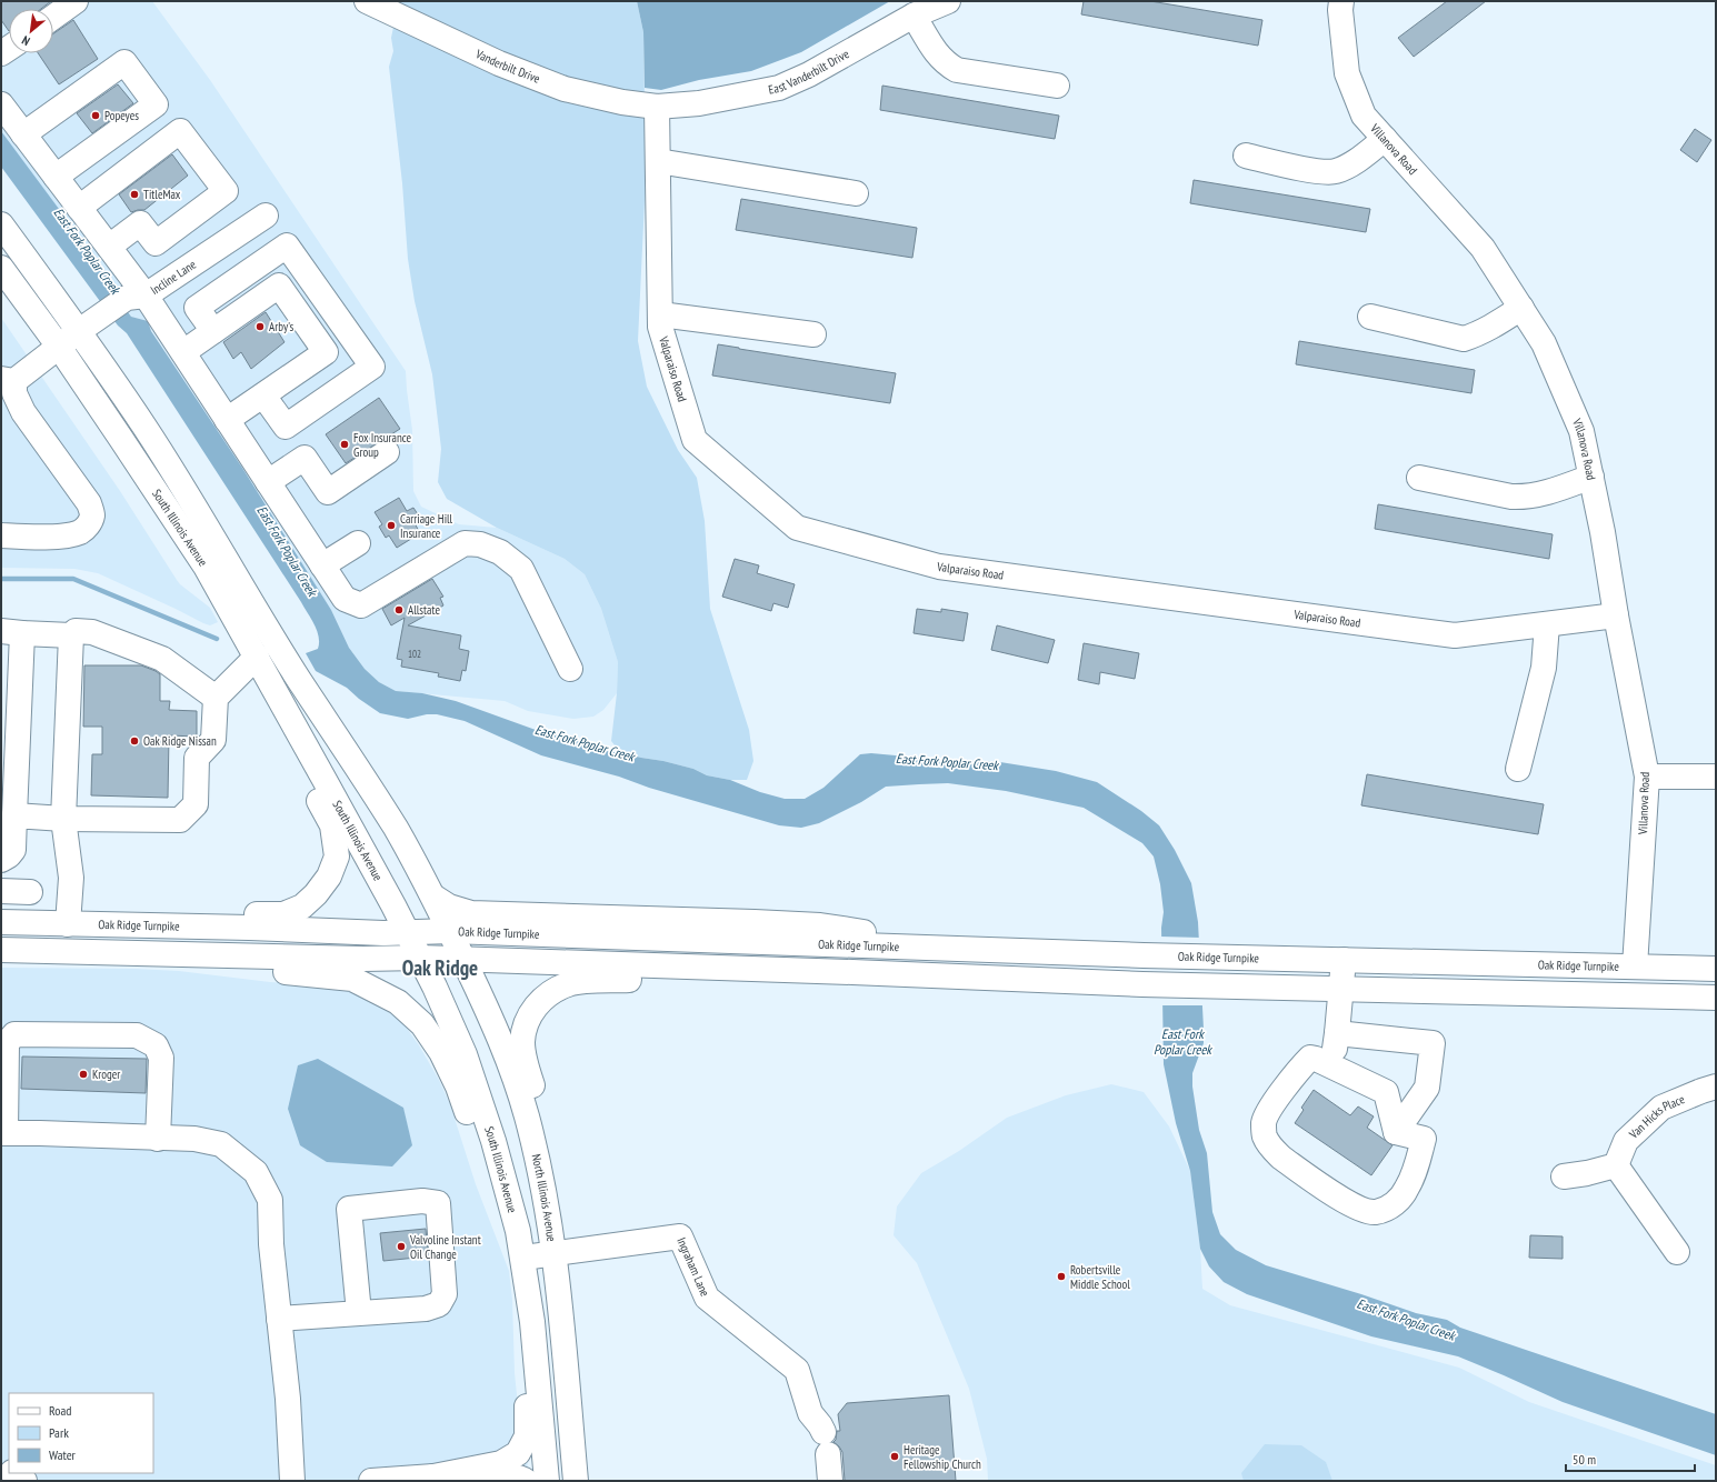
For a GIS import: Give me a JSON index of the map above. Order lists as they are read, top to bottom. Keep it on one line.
{"streets":{"main road":["Vanderbilt Drive","East Vanderbilt Drive","Villanova Road","Incline Lane","Valparaiso Road","South Illinois Avenue","Oak Ridge Turnpike","Van Hicks Place","North Illinois Avenue","Ingraham Lane"]},"crossings":[["Vanderbilt Drive","East Vanderbilt Drive"],["Vanderbilt Drive","Valparaiso Road"],["East Vanderbilt Drive","Valparaiso Road"],["Villanova Road","Valparaiso Road"],["Villanova Road","Oak Ridge Turnpike"],["Incline Lane","South Illinois Avenue"],["South Illinois Avenue","Oak Ridge Turnpike"],["South Illinois Avenue","North Illinois Avenue"],["South Illinois Avenue","Ingraham Lane"],["Oak Ridge Turnpike","North Illinois Avenue"],["North Illinois Avenue","Ingraham Lane"]],"districts":["Oak Ridge"],"water":["East Fork Poplar Creek"],"places":["Popeyes","TitleMax","Arby's","Fox Insurance Group","Carriage Hill Insurance","Allstate","Oak Ridge Nissan","Kroger","Valvoline Instant Oil Change","Robertsville Middle School","Heritage Fellowship Church"],"house_numbers":["102"],"legend":["Road","Park","Water"],"scale_bar":"50 m","north":"bottom left"}
